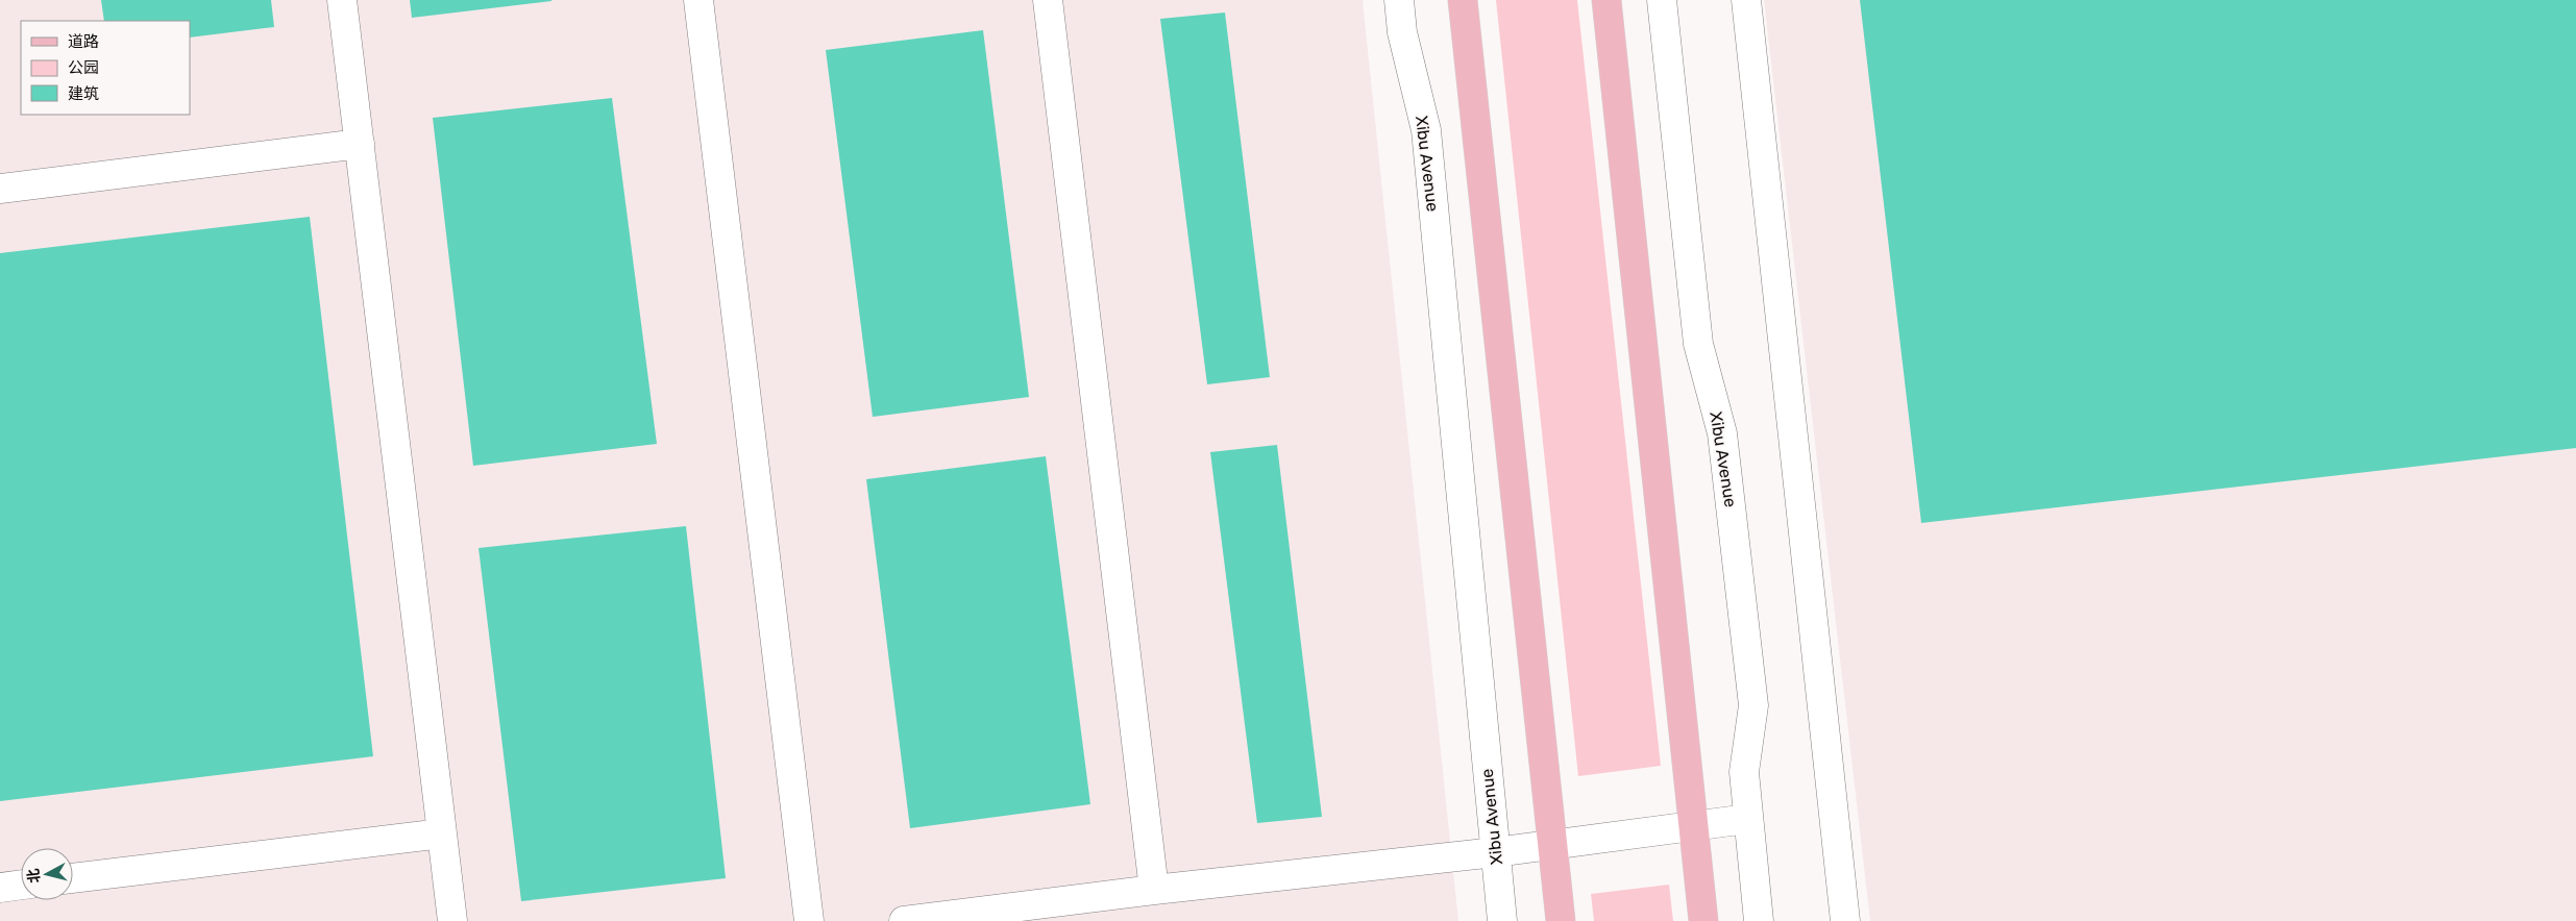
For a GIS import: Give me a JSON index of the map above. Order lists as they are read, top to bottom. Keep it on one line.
{"streets":{"street":["Xibu Avenue"]},"legend":["道路","公园","建筑"],"north":"left"}
